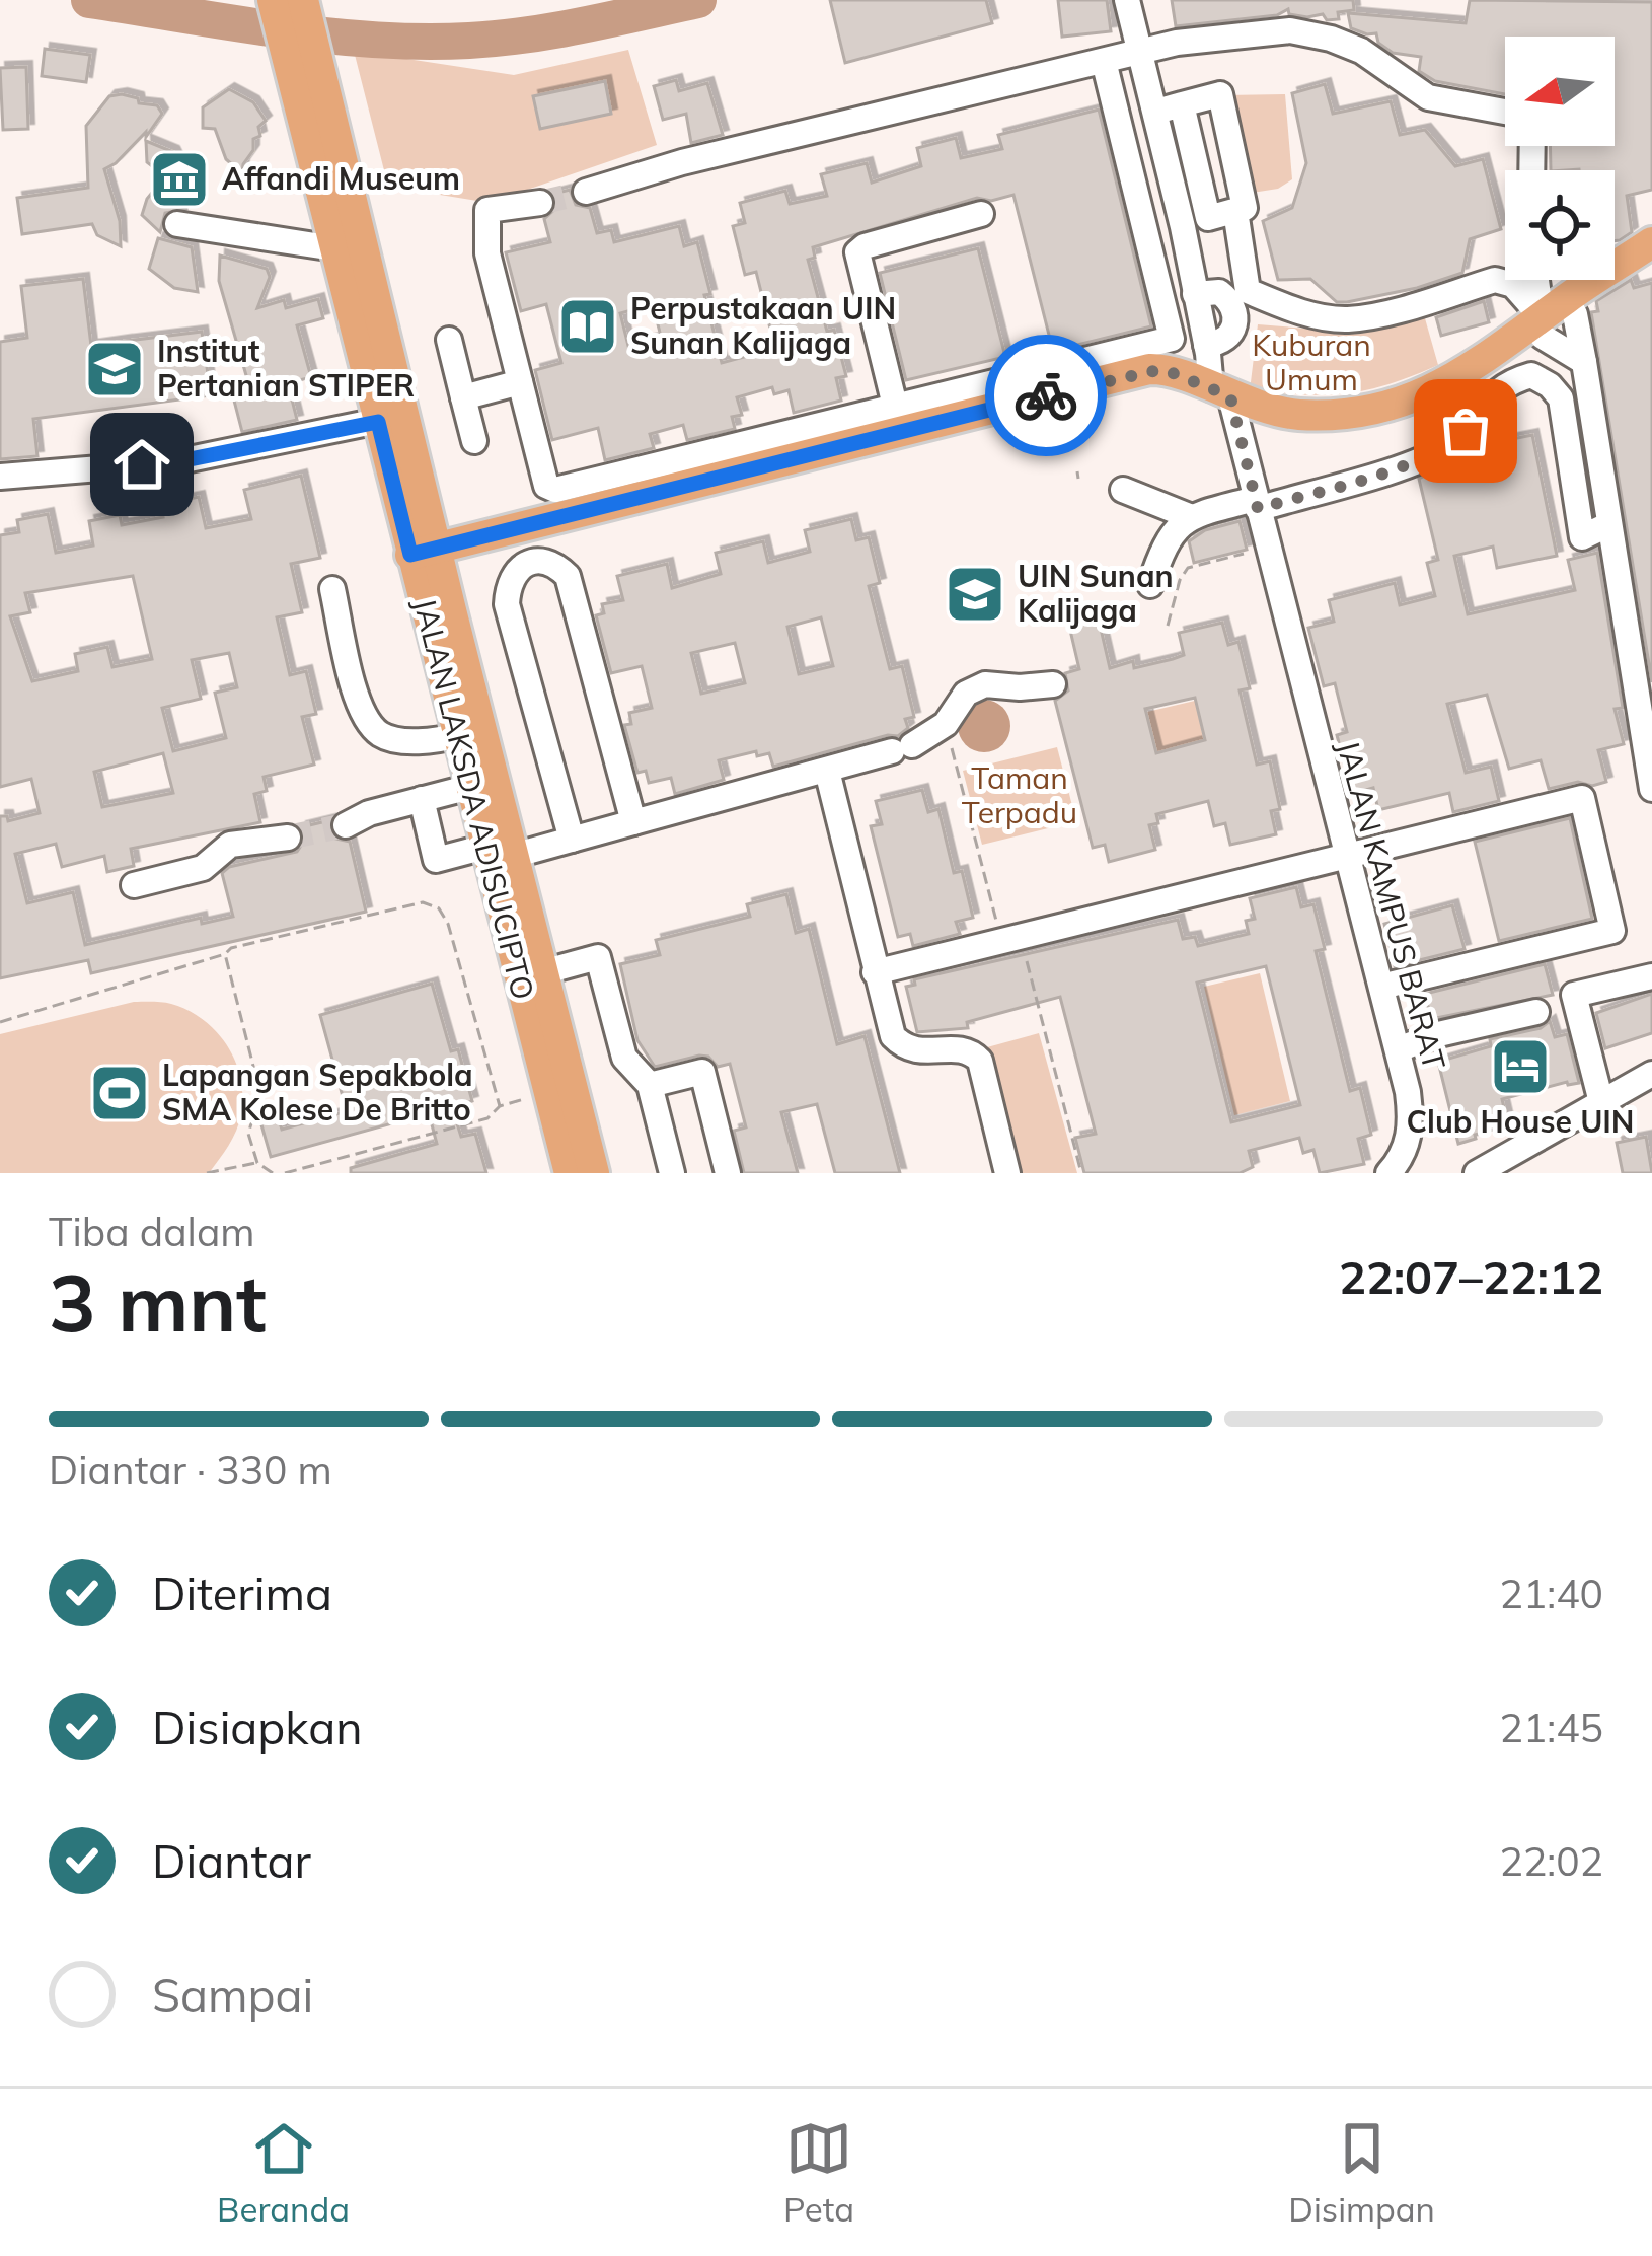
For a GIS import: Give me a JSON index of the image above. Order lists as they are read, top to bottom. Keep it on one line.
{"streets":{"main road":["JALAN LAKSDA ADISUCIPTO"],"street":["JALAN KAMPUS BARAT"]},"parks":["Kuburan Umum","Taman Terpadu"],"places":{"museum":["Affandi Museum"],"library":["Perpustakaan UIN Sunan Kalijaga"],"school or university":["Institut Pertanian STIPER","UIN Sunan Kalijaga"],"hotel":["Club House UIN"],"sports":["Lapangan Sepakbola SMA Kolese De Britto"]},"north":"left","page":{"heading":["3 mnt","Tiba dalam","22:07–22:12"],"bar":"Diantar · 330 m","list":[["Diterima","21:40"],["Disiapkan","21:45"],["Diantar","22:02"],"Sampai"],"tabs":["Beranda","Peta","Disimpan"]}}
